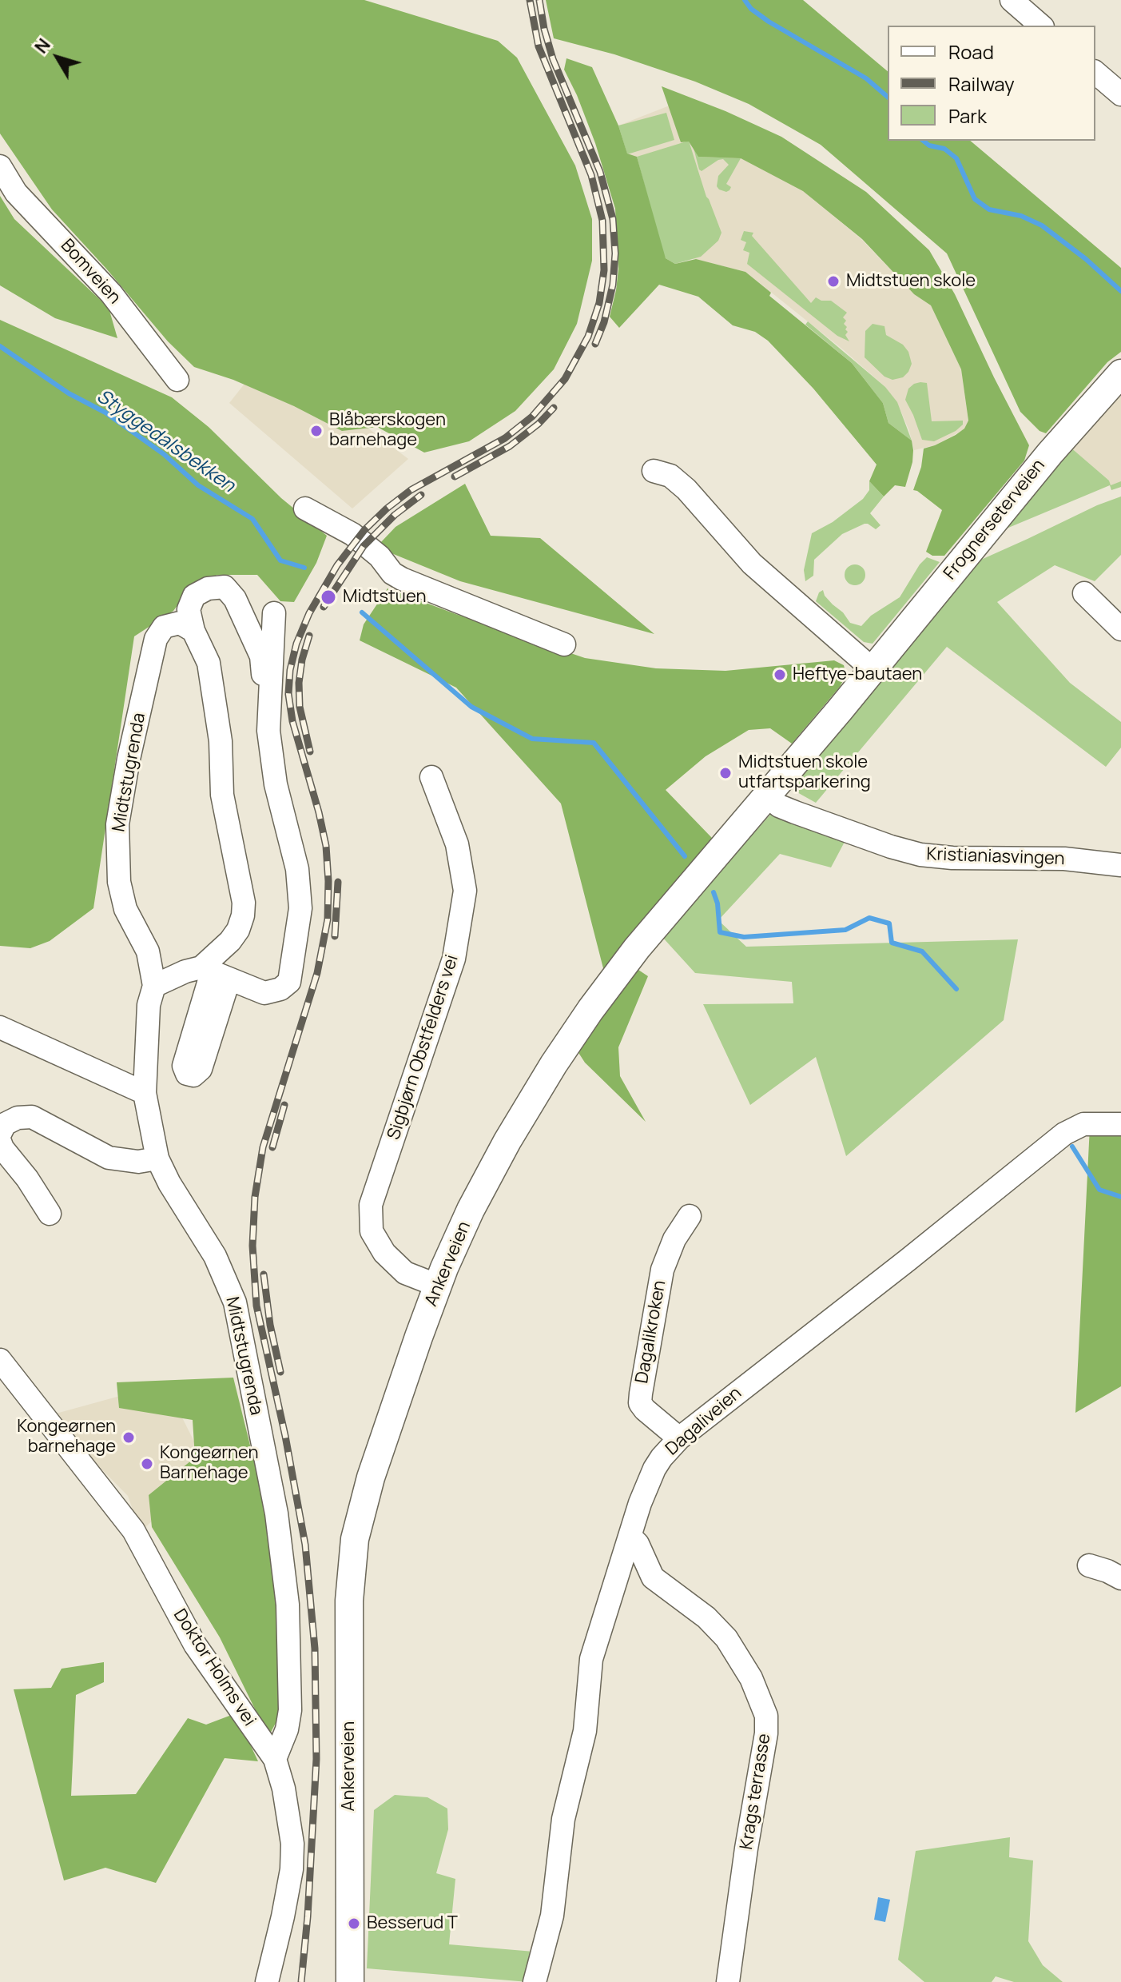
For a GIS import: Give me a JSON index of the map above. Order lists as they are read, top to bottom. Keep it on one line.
{"streets":{"main road":["Frognerseterveien","Ankerveien"],"street":["Bomveien","Midtstugrenda","Kristianiasvingen","Sigbjørn Obstfelders vei","Dagalikroken","Dagaliveien","Doktor Holms vei","Krags terrasse"]},"crossings":[["Frognerseterveien","Ankerveien"],["Midtstugrenda","Doktor Holms vei"],["Kristianiasvingen","Ankerveien"],["Sigbjørn Obstfelders vei","Ankerveien"],["Dagalikroken","Dagaliveien"],["Dagaliveien","Krags terrasse"]],"water":["Styggedalsbekken"],"places":["Midtstuen skole","Blåbærskogen barnehage","Midtstuen","Heftye-bautaen","Midtstuen skole utfartsparkering","Kongeørnen barnehage","Kongeørnen Barnehage","Besserud T"],"legend":["Road","Railway","Park"],"north":"top left"}
